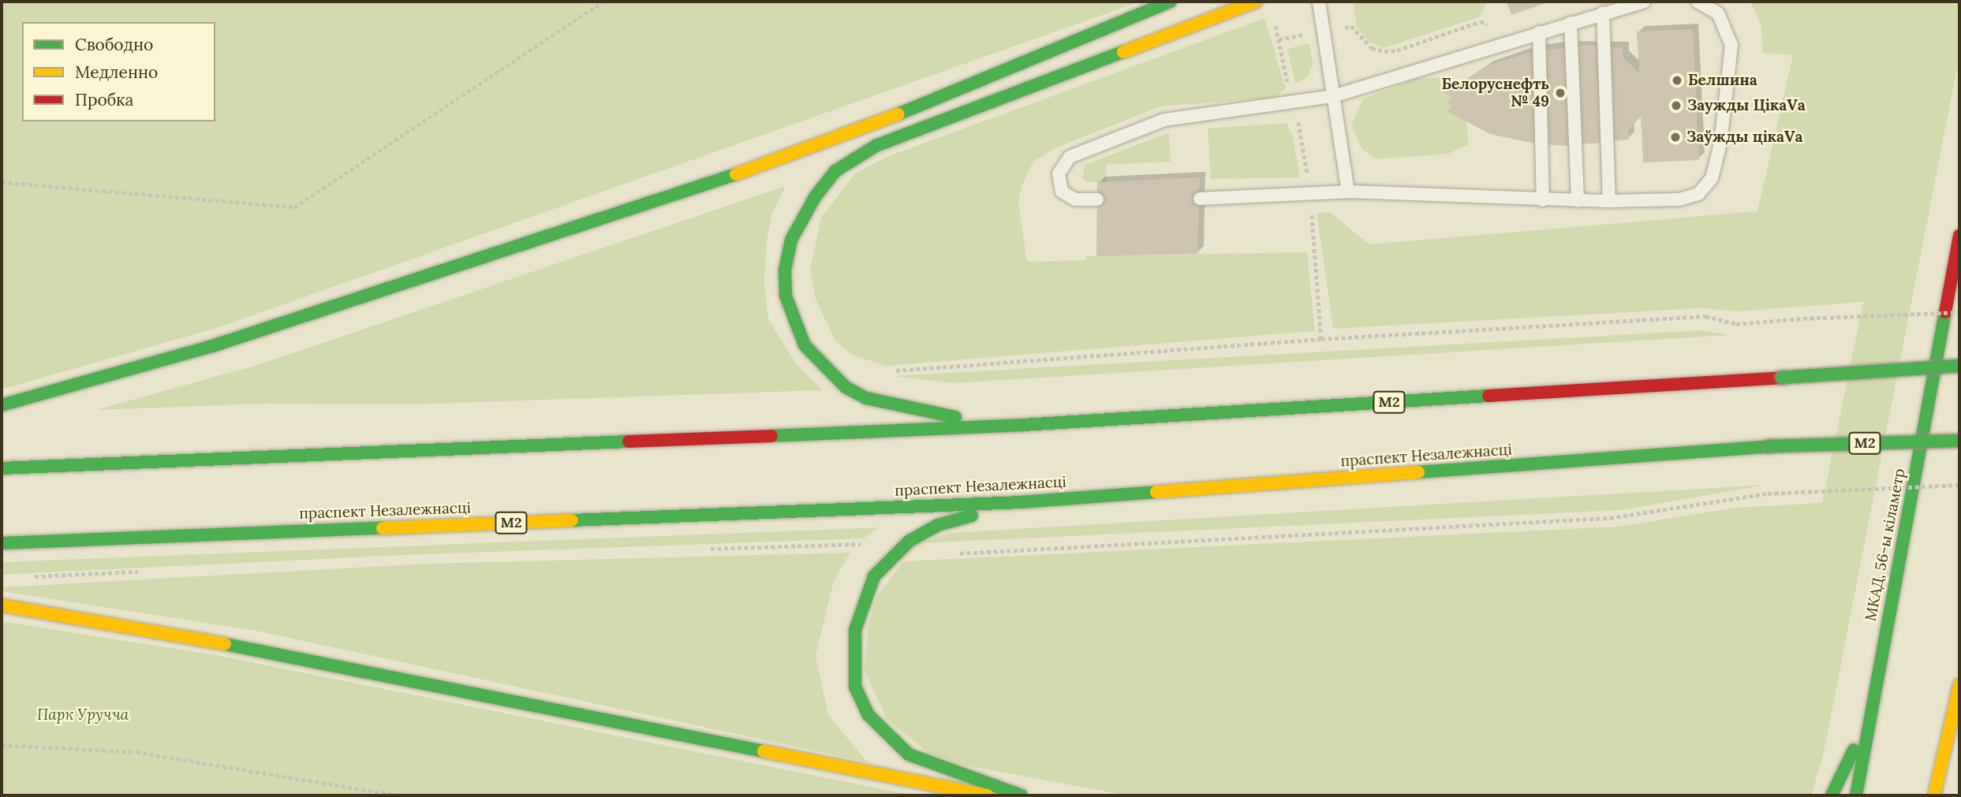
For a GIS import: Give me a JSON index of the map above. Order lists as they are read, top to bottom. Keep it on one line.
{"streets":{"highway":["М2","праспект Незалежнасці","МКАД, 56-ы кіламетр"]},"parks":["Парк Уручча"],"places":["Белшина","Белоруснефть № 49","Заужды ЦікаVа","Заўжды цікаVа"],"legend":["Свободно","Медленно","Пробка"]}
